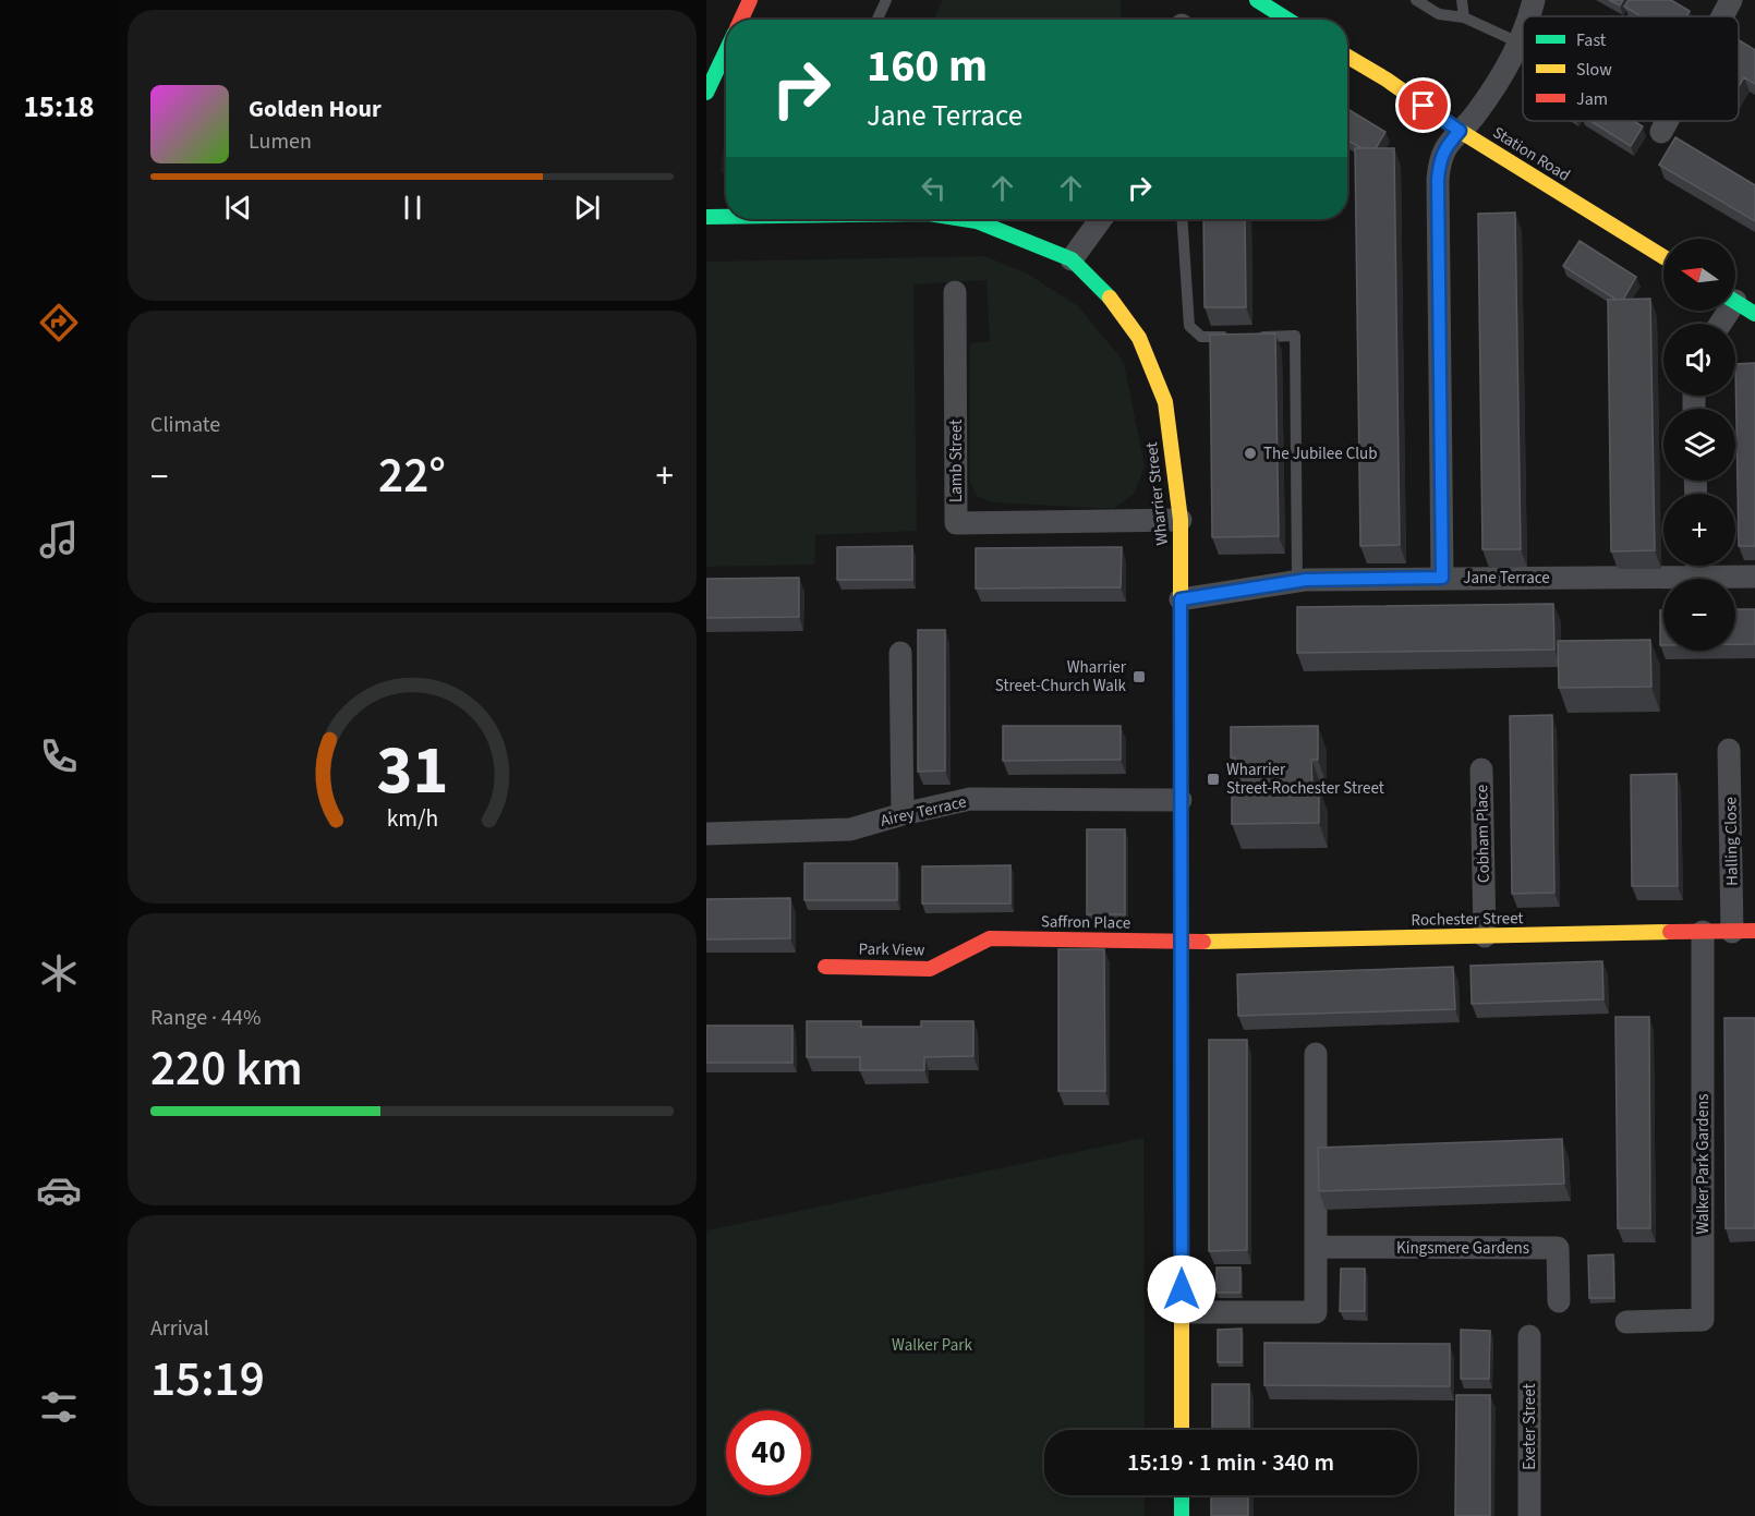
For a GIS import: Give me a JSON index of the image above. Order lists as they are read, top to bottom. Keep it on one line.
{"streets":{"street":["Station Road","Lamb Street","Wharrier Street","Jane Terrace","Airey Terrace","Cobham Place","Halling Close","Rochester Street","Saffron Place","Park View","Walker Park Gardens","Kingsmere Gardens","Exeter Street"]},"crossings":[["Lamb Street","Wharrier Street"],["Wharrier Street","Jane Terrace"],["Wharrier Street","Airey Terrace"],["Wharrier Street","Rochester Street"],["Wharrier Street","Saffron Place"],["Cobham Place","Rochester Street"],["Halling Close","Rochester Street"],["Rochester Street","Saffron Place"],["Rochester Street","Walker Park Gardens"],["Saffron Place","Park View"]],"parks":["Walker Park"],"places":{"other":["The Jubilee Club"],"transit":["Wharrier Street-Church Walk","Wharrier Street-Rochester Street"]},"legend":["Fast","Slow","Jam"],"north":"left","page":{"tabs":"15:18","turn":["160 m","Jane Terrace"],"song":["Golden Hour","Lumen"],"map_buttons":["+","−"],"tile":["Climate",["Range · 44%","220 km"],["Arrival","15:19"]],"heat":["−","22°","+"],"limit":"40","trip":"15:19 · 1 min · 340 m","gauge":["31","km/h"]}}
